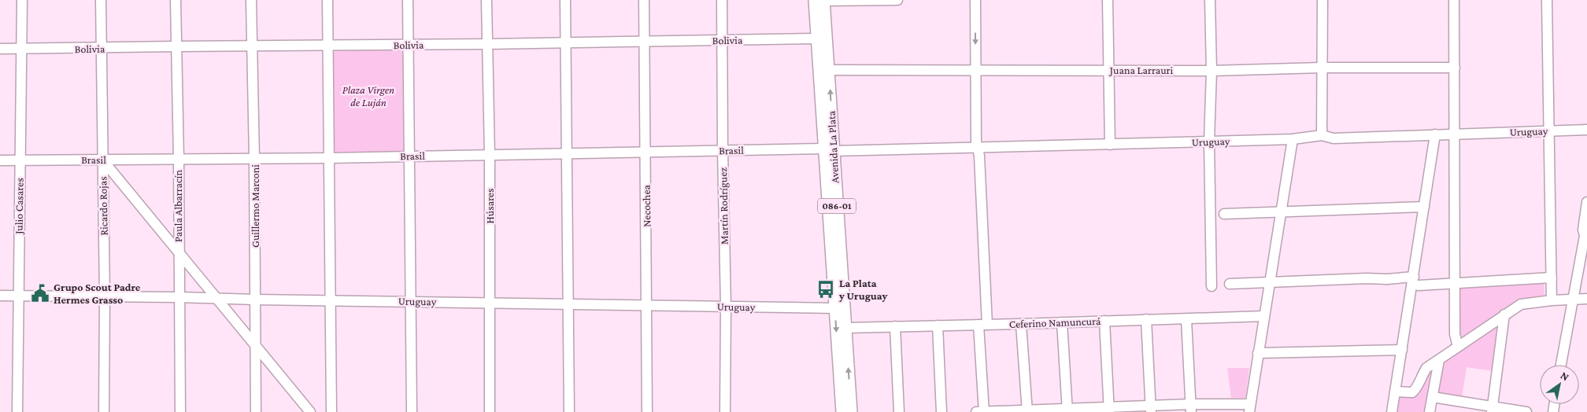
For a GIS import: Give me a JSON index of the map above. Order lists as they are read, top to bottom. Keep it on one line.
{"streets":{"main road":["Avenida La Plata","086-01"],"street":["Bolivia","Juana Larrauri","Uruguay","Brasil","Julio Casares","Ricardo Rojas","Paula Albarracín","Guillermo Marconi","Húsares","Necochea","Martín Rodríguez","Ceferino Namuncurá"]},"crossings":[["Bolivia","Avenida La Plata"],["Bolivia","Julio Casares"],["Bolivia","Ricardo Rojas"],["Bolivia","Paula Albarracín"],["Bolivia","Guillermo Marconi"],["Bolivia","Húsares"],["Bolivia","Necochea"],["Bolivia","Martín Rodríguez"],["Juana Larrauri","Avenida La Plata"],["Uruguay","Avenida La Plata"],["Uruguay","Brasil"],["Uruguay","Julio Casares"],["Uruguay","Ricardo Rojas"],["Uruguay","Paula Albarracín"],["Uruguay","Guillermo Marconi"],["Uruguay","Húsares"],["Uruguay","Necochea"],["Uruguay","Martín Rodríguez"],["Avenida La Plata","Brasil"],["Avenida La Plata","Ceferino Namuncurá"],["Brasil","Julio Casares"],["Brasil","Ricardo Rojas"],["Brasil","Paula Albarracín"],["Brasil","Guillermo Marconi"],["Brasil","Húsares"],["Brasil","Necochea"],["Brasil","Martín Rodríguez"]],"parks":["Plaza Virgen de Luján"],"places":{"bus stop":["La Plata y Uruguay"],"public building":["Grupo Scout Padre Hermes Grasso"]},"north":"top right"}
